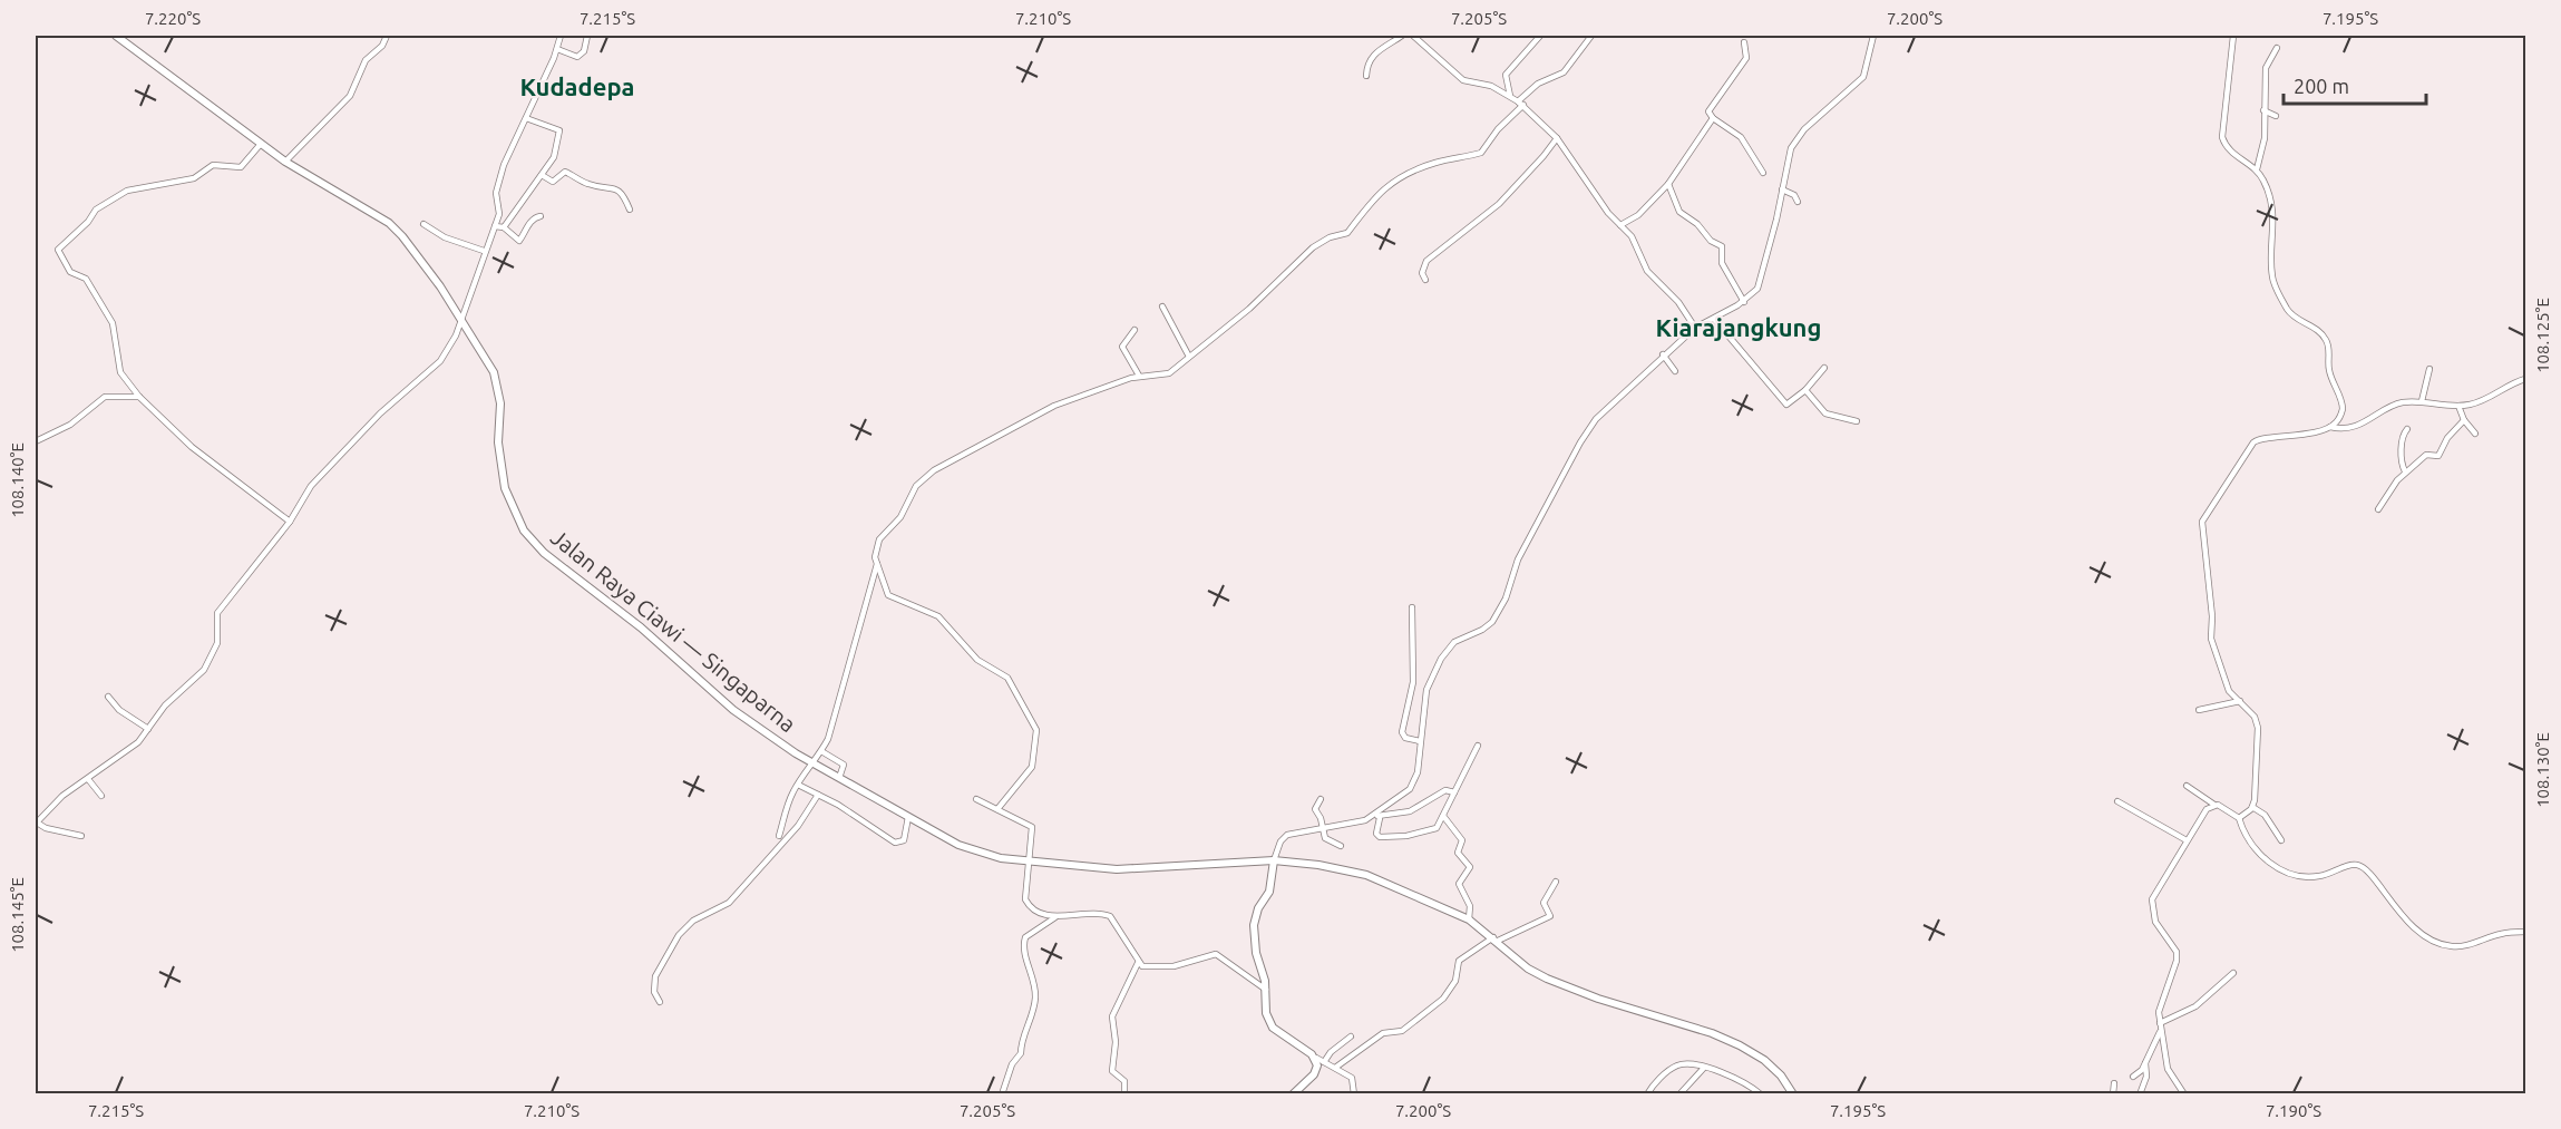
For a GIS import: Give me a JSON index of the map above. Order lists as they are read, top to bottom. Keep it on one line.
{"streets":{"main road":["Jalan Raya Ciawi — Singaparna"]},"districts":["Kudadepa","Kiarajangkung"],"scale_bar":"200 m","coordinates":["7.220°S","7.215°S","7.210°S","7.205°S","7.200°S","7.195°S","108.125°E","108.140°E","108.130°E","108.145°E","7.190°S"]}
